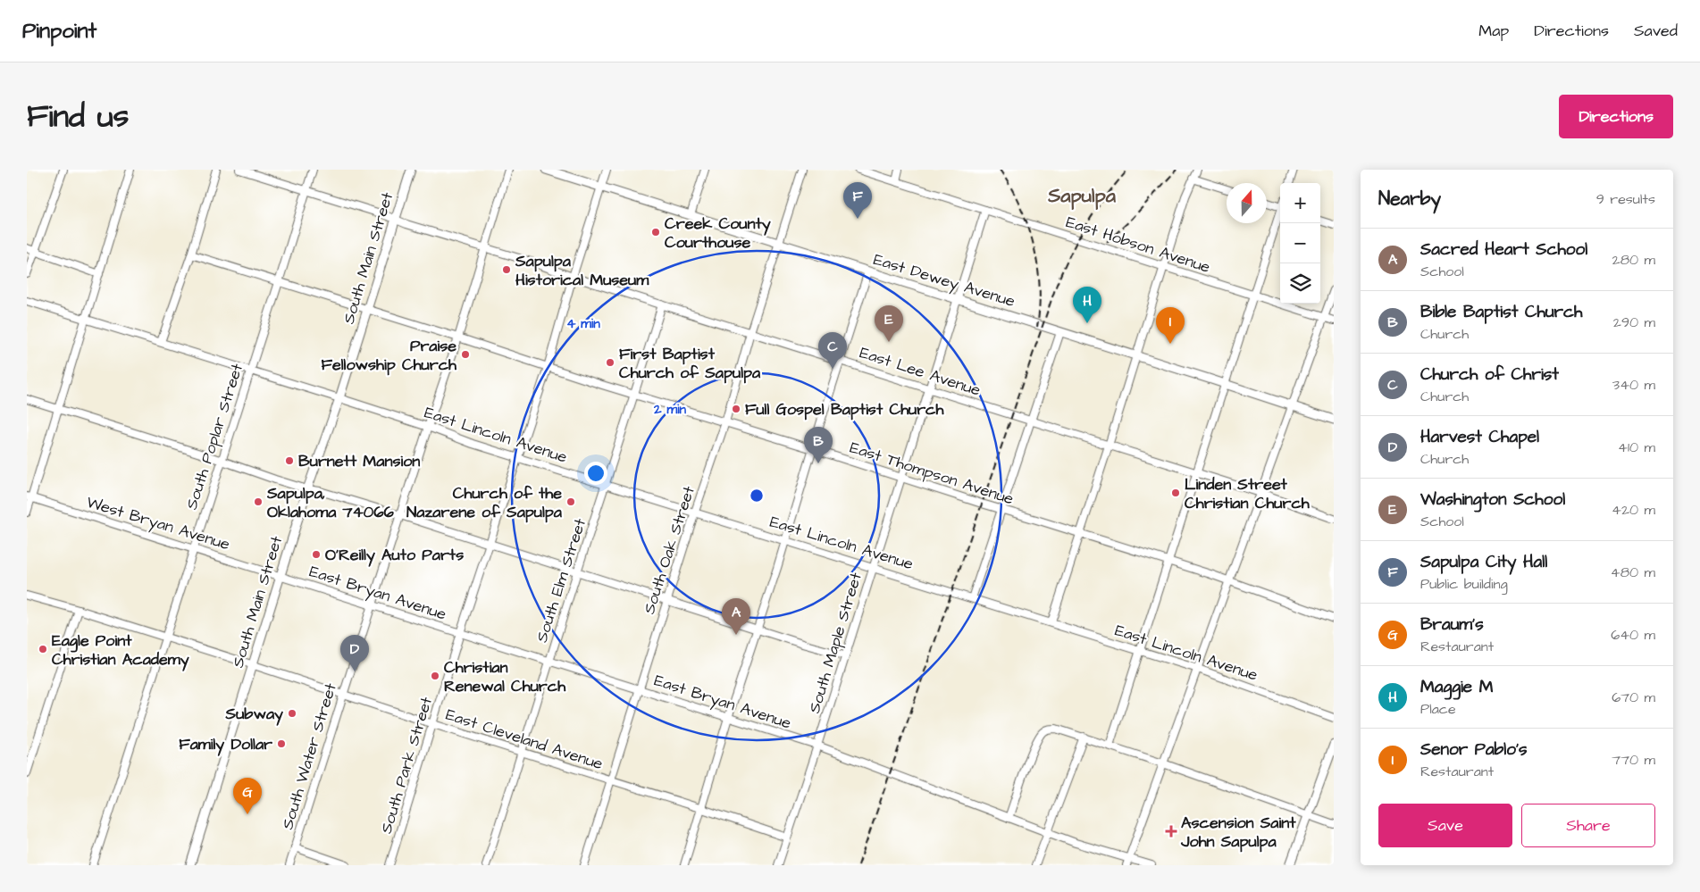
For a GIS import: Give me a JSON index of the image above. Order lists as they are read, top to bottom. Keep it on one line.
{"streets":{"main road":["South Main Street","East Dewey Avenue"],"street":["East Hobson Avenue","East Lee Avenue","East Lincoln Avenue","South Poplar Street","East Thompson Avenue","West Bryan Avenue","South Oak Street","South Elm Street","East Bryan Avenue","South Maple Street","East Cleveland Avenue","South Water Street","South Park Street"]},"crossings":[["East Hobson Avenue","South Maple Street"],["South Main Street","East Lee Avenue"],["South Main Street","East Lincoln Avenue"],["South Main Street","East Thompson Avenue"],["South Main Street","West Bryan Avenue"],["South Main Street","East Bryan Avenue"],["South Main Street","East Cleveland Avenue"],["East Dewey Avenue","South Oak Street"],["East Dewey Avenue","South Maple Street"],["East Dewey Avenue","South Park Street"],["East Lee Avenue","South Poplar Street"],["East Lee Avenue","South Oak Street"],["East Lee Avenue","South Elm Street"],["East Lee Avenue","South Maple Street"],["East Lee Avenue","South Water Street"],["East Lee Avenue","South Park Street"],["East Lincoln Avenue","South Poplar Street"],["East Lincoln Avenue","South Oak Street"],["East Lincoln Avenue","South Elm Street"],["East Lincoln Avenue","South Maple Street"],["East Lincoln Avenue","South Water Street"],["East Lincoln Avenue","South Park Street"],["South Poplar Street","East Thompson Avenue"],["South Poplar Street","West Bryan Avenue"],["South Poplar Street","East Cleveland Avenue"],["East Thompson Avenue","South Oak Street"],["East Thompson Avenue","South Elm Street"],["East Thompson Avenue","South Maple Street"],["East Thompson Avenue","South Water Street"],["East Thompson Avenue","South Park Street"],["West Bryan Avenue","East Bryan Avenue"],["South Oak Street","East Bryan Avenue"],["South Oak Street","East Cleveland Avenue"],["South Elm Street","East Bryan Avenue"],["South Elm Street","East Cleveland Avenue"],["East Bryan Avenue","South Maple Street"],["East Bryan Avenue","South Water Street"],["East Bryan Avenue","South Park Street"],["South Maple Street","East Cleveland Avenue"],["East Cleveland Avenue","South Water Street"],["East Cleveland Avenue","South Park Street"]],"districts":["Sapulpa"],"places":{"other":["Creek County Courthouse","Sapulpa Historical Museum","Praise Fellowship Church","First Baptist Church of Sapulpa","Full Gospel Baptist Church","Burnett Mansion","Linden Street Christian Church","Sapulpa, Oklahoma 74066","Church of the Nazarene of Sapulpa","O'Reilly Auto Parts","Eagle Point Christian Academy","Christian Renewal Church","Subway","Family Dollar"],"health":["Ascension Saint John Sapulpa"]},"north":"top","page":{"header":"Pinpoint","nav":["Map","Directions","Saved"],"title":"Find us","buttons":["Directions",["Save","Share"]],"heading":["Nearby","9 results"],"pins":["F","H","E","I","C","B","A","D","G"],"map_buttons":["+","−"],"list":[{"mark":"A","name":"Sacred Heart School","note":"School","value":"280 m"},{"mark":"B","name":"Bible Baptist Church","note":"Church","value":"290 m"},{"mark":"C","name":"Church of Christ","note":"Church","value":"340 m"},{"mark":"D","name":"Harvest Chapel","note":"Church","value":"410 m"},{"mark":"E","name":"Washington School","note":"School","value":"420 m"},{"mark":"F","name":"Sapulpa City Hall","note":"Public building","value":"480 m"},{"mark":"G","name":"Braum's","note":"Restaurant","value":"640 m"},{"mark":"H","name":"Maggie M","note":"Place","value":"670 m"},{"mark":"I","name":"Senor Pablo's","note":"Restaurant","value":"770 m"}]},"rings":["4 min","2 min"]}
